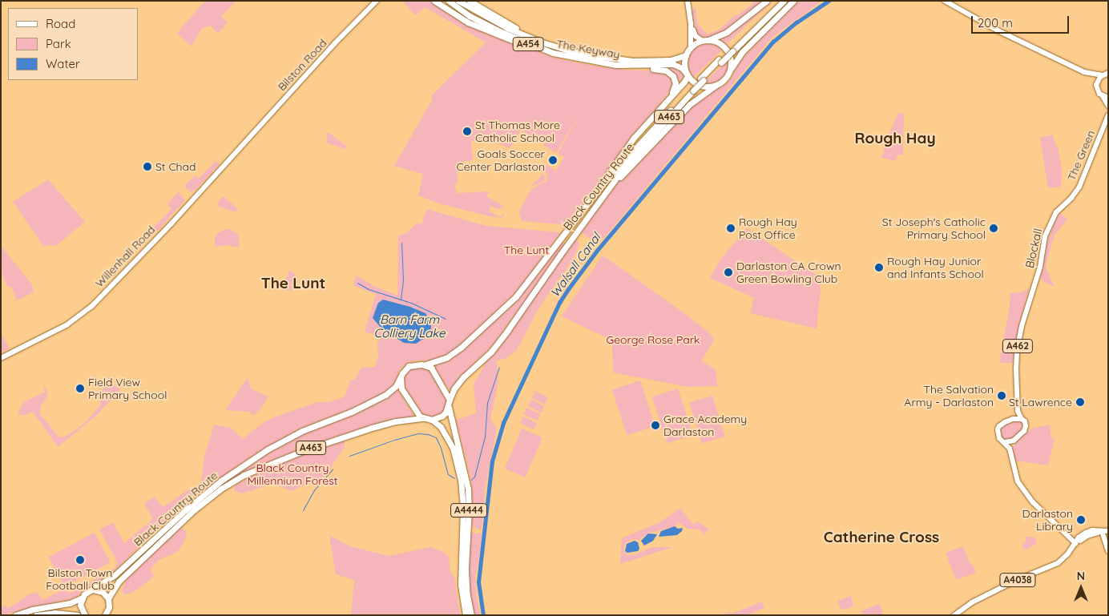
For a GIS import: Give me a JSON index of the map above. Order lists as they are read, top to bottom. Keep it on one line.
{"streets":{"highway":["A454","The Keyway","A463","Black Country Route","A4444"],"main road":["Bilston Road","The Green","Blockall","Willenhall Road","A462","A4038"]},"crossings":[["Bilston Road","Willenhall Road"],["A463","Black Country Route"],["A463","A4444"],["The Green","Blockall"],["Black Country Route","A4444"],["Blockall","A462"]],"districts":["Rough Hay","The Lunt","Catherine Cross"],"water":["Walsall Canal","Barn Farm Colliery Lake"],"parks":["The Lunt","George Rose Park","Black Country Millennium Forest"],"places":["St Thomas More Catholic School","Goals Soccer Center Darlaston","St Chad","Rough Hay Post Office","St Joseph's Catholic Primary School","Rough Hay Junior and Infants School","Darlaston CA Crown Green Bowling Club","Field View Primary School","The Salvation Army - Darlaston","St Lawrence","Grace Academy Darlaston","Darlaston Library","Bilston Town Football Club"],"legend":["Road","Park","Water"],"scale_bar":"200 m","north":"top"}
